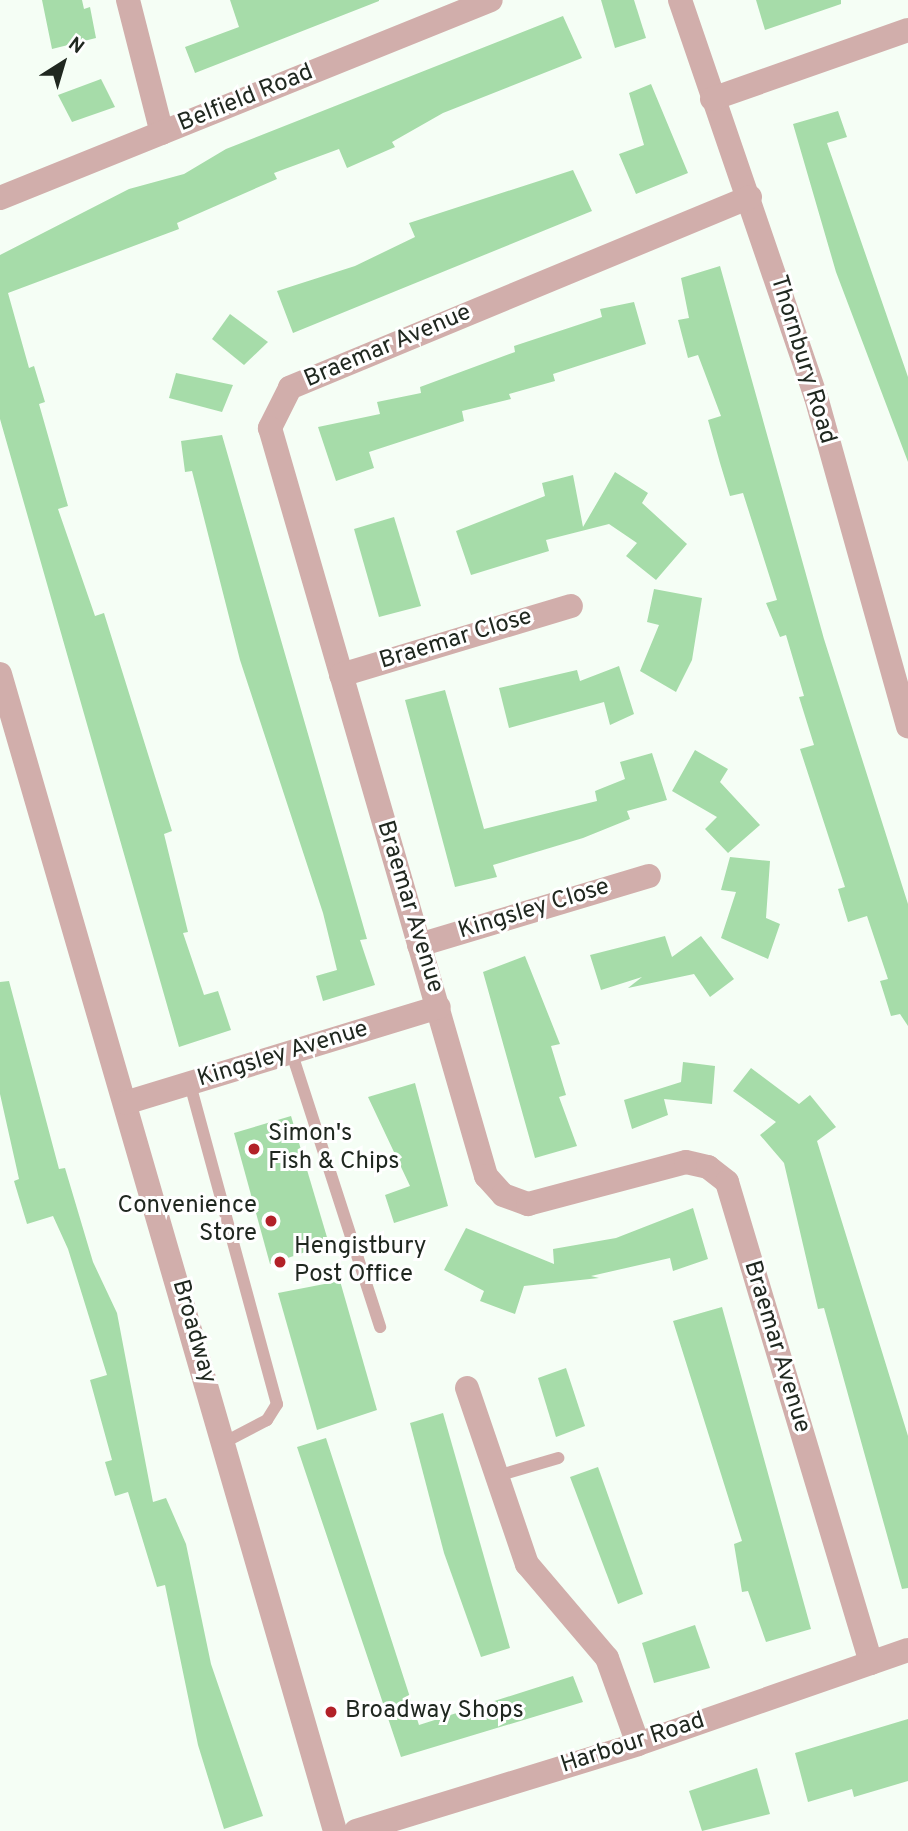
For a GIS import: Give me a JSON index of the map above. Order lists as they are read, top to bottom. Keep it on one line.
{"streets":{"street":["Belfield Road","Braemar Avenue","Thornbury Road","Braemar Close","Kingsley Close","Kingsley Avenue","Broadway","Harbour Road"]},"crossings":[["Braemar Avenue","Thornbury Road"],["Braemar Avenue","Braemar Close"],["Braemar Avenue","Kingsley Close"],["Braemar Avenue","Kingsley Avenue"],["Braemar Avenue","Harbour Road"],["Kingsley Avenue","Broadway"]],"places":["Simon's Fish & Chips","Convenience Store","Hengistbury Post Office","Broadway Shops"],"north":"top right"}
